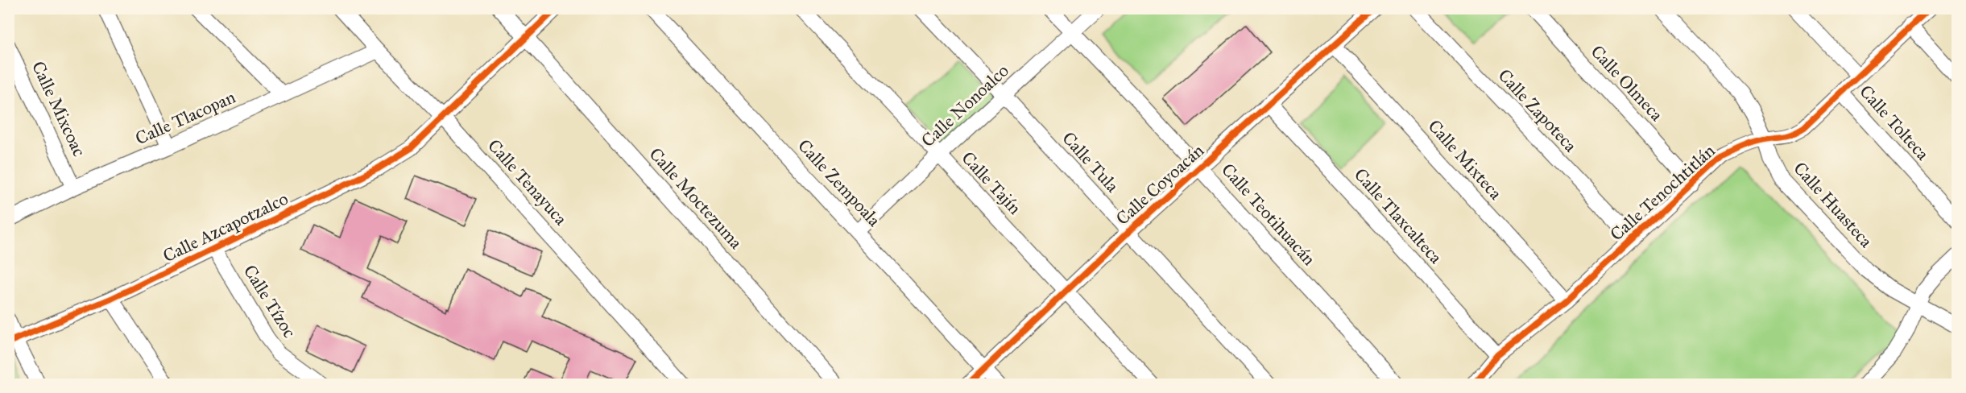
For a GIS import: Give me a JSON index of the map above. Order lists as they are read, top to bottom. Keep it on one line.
{"streets":{"street":["Calle Olmeca","Calle Nonoalco","Calle Mixcoac","Calle Zapoteca","Calle Tlacopan","Calle Tolteca","Calle Mixteca","Calle Tula","Calle Tenayuca","Calle Zempoala","Calle Tajín","Calle Coyoacán","Calle Tenochtitlán","Calle Moctezuma","Calle Huasteca","Calle Teotihuacán","Calle Tlaxcalteca","Calle Azcapotzalco","Calle Tízoc"]},"crossings":[["Calle Olmeca","Calle Tenochtitlán"],["Calle Nonoalco","Calle Tula"],["Calle Nonoalco","Calle Zempoala"],["Calle Nonoalco","Calle Tajín"],["Calle Nonoalco","Calle Teotihuacán"],["Calle Mixcoac","Calle Tlacopan"],["Calle Zapoteca","Calle Tenochtitlán"],["Calle Tlacopan","Calle Tenayuca"],["Calle Tolteca","Calle Tenochtitlán"],["Calle Mixteca","Calle Coyoacán"],["Calle Mixteca","Calle Tenochtitlán"],["Calle Tula","Calle Coyoacán"],["Calle Tenayuca","Calle Azcapotzalco"],["Calle Zempoala","Calle Coyoacán"],["Calle Tajín","Calle Coyoacán"],["Calle Coyoacán","Calle Teotihuacán"],["Calle Coyoacán","Calle Tlaxcalteca"],["Calle Tenochtitlán","Calle Huasteca"],["Calle Tenochtitlán","Calle Tlaxcalteca"],["Calle Moctezuma","Calle Azcapotzalco"],["Calle Azcapotzalco","Calle Tízoc"]]}
